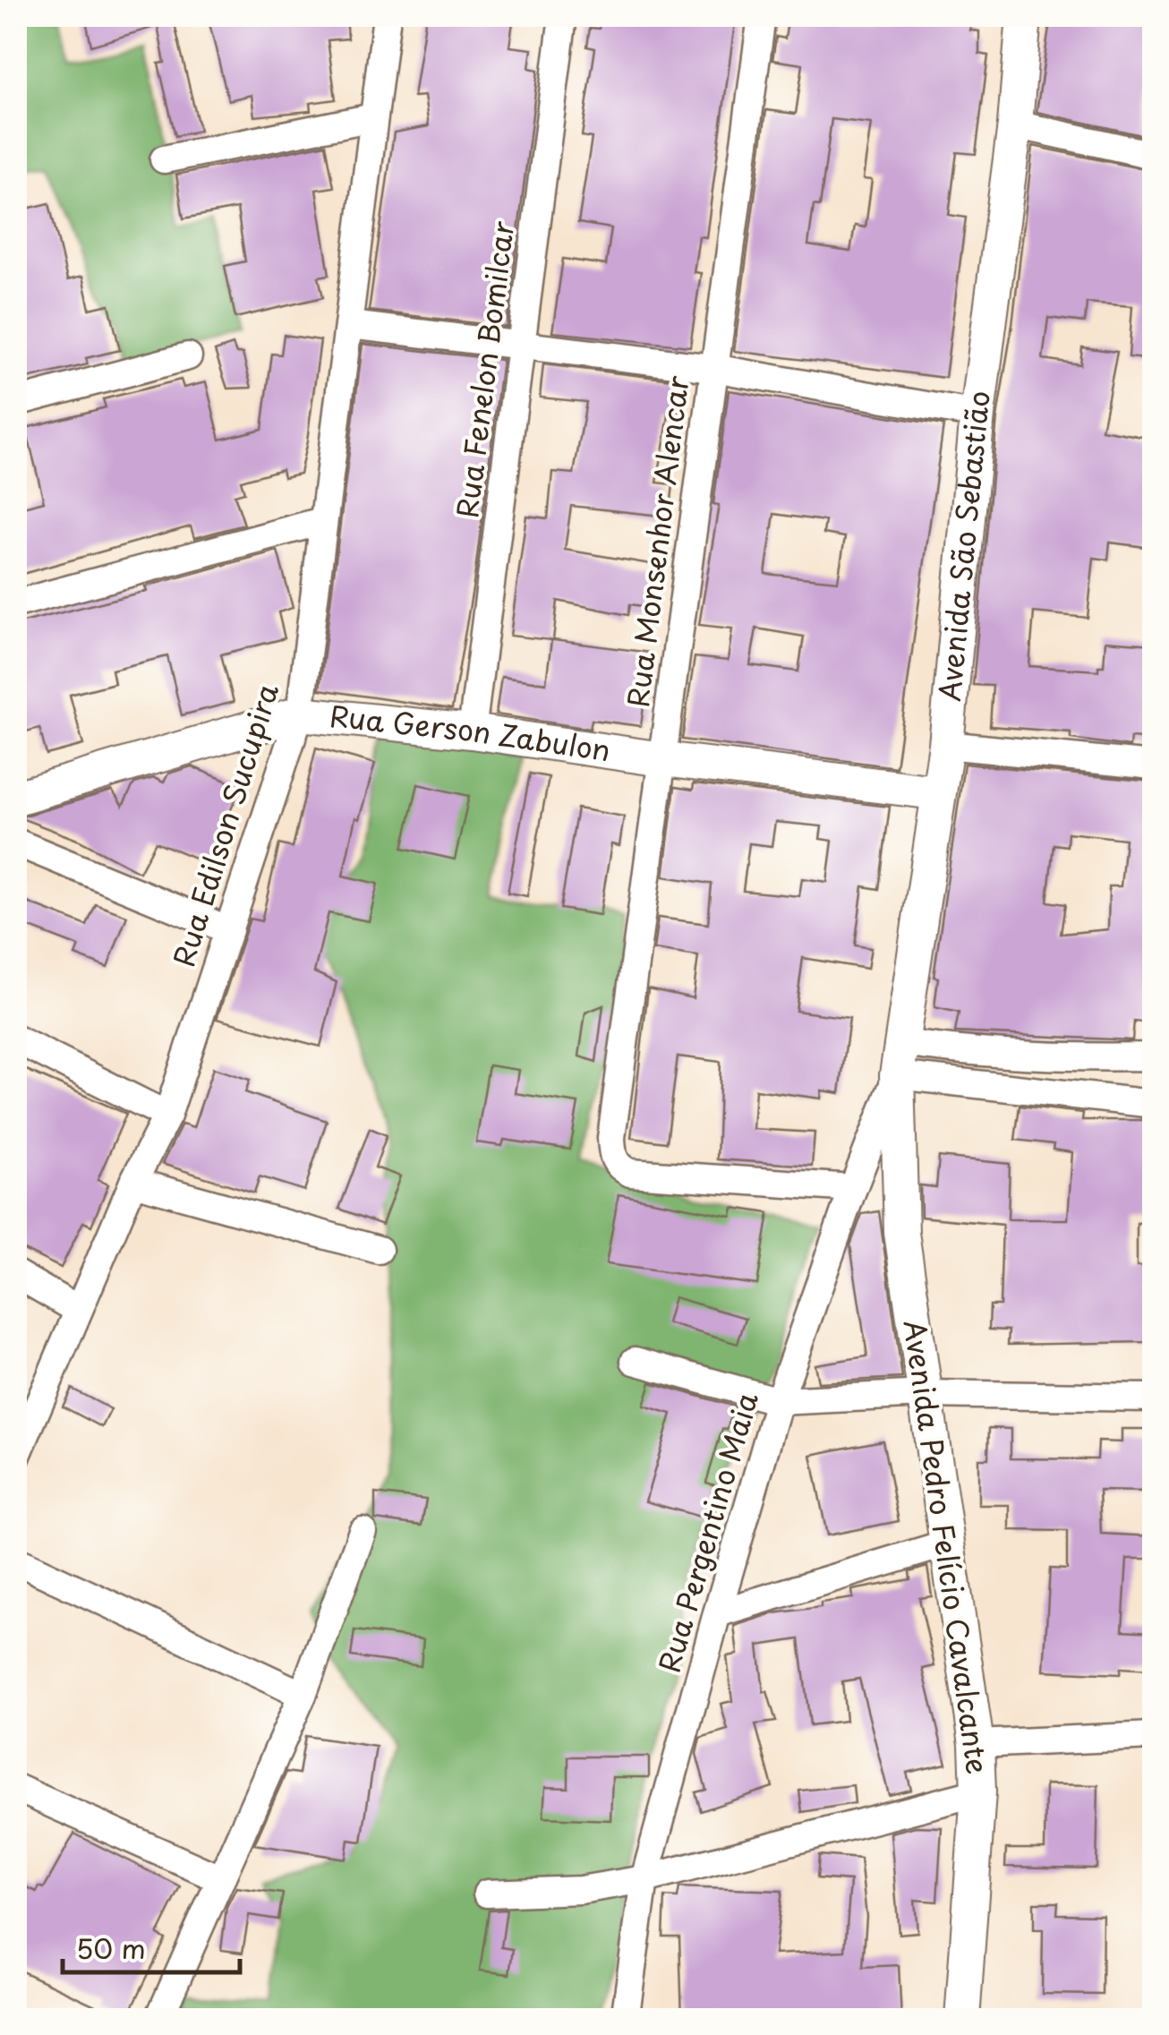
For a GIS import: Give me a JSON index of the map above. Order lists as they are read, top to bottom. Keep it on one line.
{"streets":{"street":["Rua Fenelon Bomilcar","Rua Monsenhor Alencar","Avenida São Sebastião","Rua Gerson Zabulon","Rua Edilson Sucupira","Rua Pergentino Maia","Avenida Pedro Felício Cavalcante"]},"crossings":[["Rua Fenelon Bomilcar","Rua Gerson Zabulon"],["Rua Monsenhor Alencar","Rua Gerson Zabulon"],["Rua Monsenhor Alencar","Rua Pergentino Maia"],["Avenida São Sebastião","Rua Gerson Zabulon"],["Avenida São Sebastião","Rua Pergentino Maia"],["Avenida São Sebastião","Avenida Pedro Felício Cavalcante"],["Rua Gerson Zabulon","Rua Edilson Sucupira"],["Rua Pergentino Maia","Avenida Pedro Felício Cavalcante"]],"scale_bar":"50 m"}
